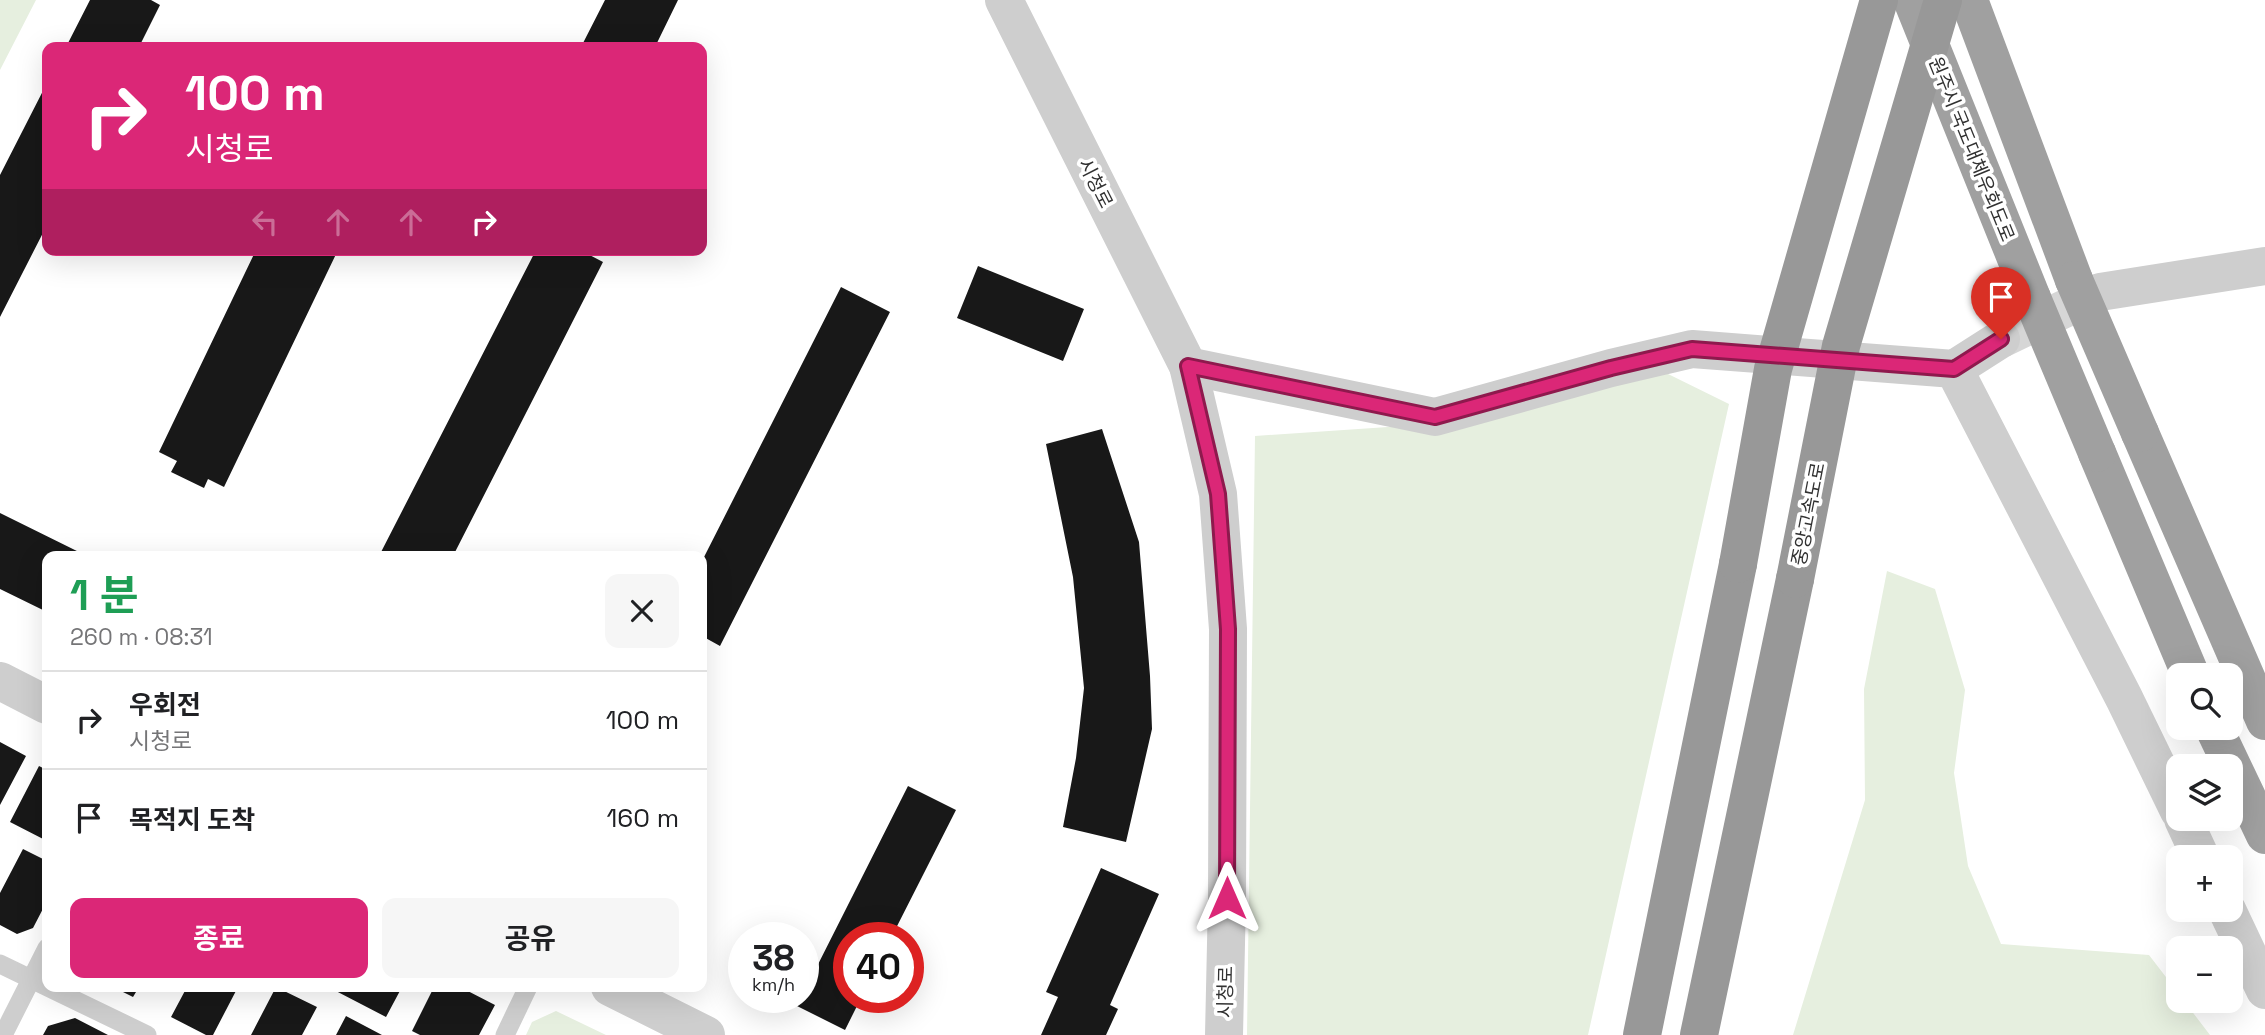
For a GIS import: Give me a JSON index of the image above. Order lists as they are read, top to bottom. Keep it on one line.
{"streets":{"highway":["원주시 국도대체우회도로","중앙고속도로"],"street":["시청로"]},"page":{"turn":["100 m","시청로"],"heading":["1 분","260 m · 08:31"],"map_buttons":["+","−"],"list":[{"name":"우회전","note":"시청로","value":"100 m"},{"name":"목적지 도착","value":"160 m"}],"buttons":["종료","공유"],"speed":"38 km/h","limit":"40"}}
